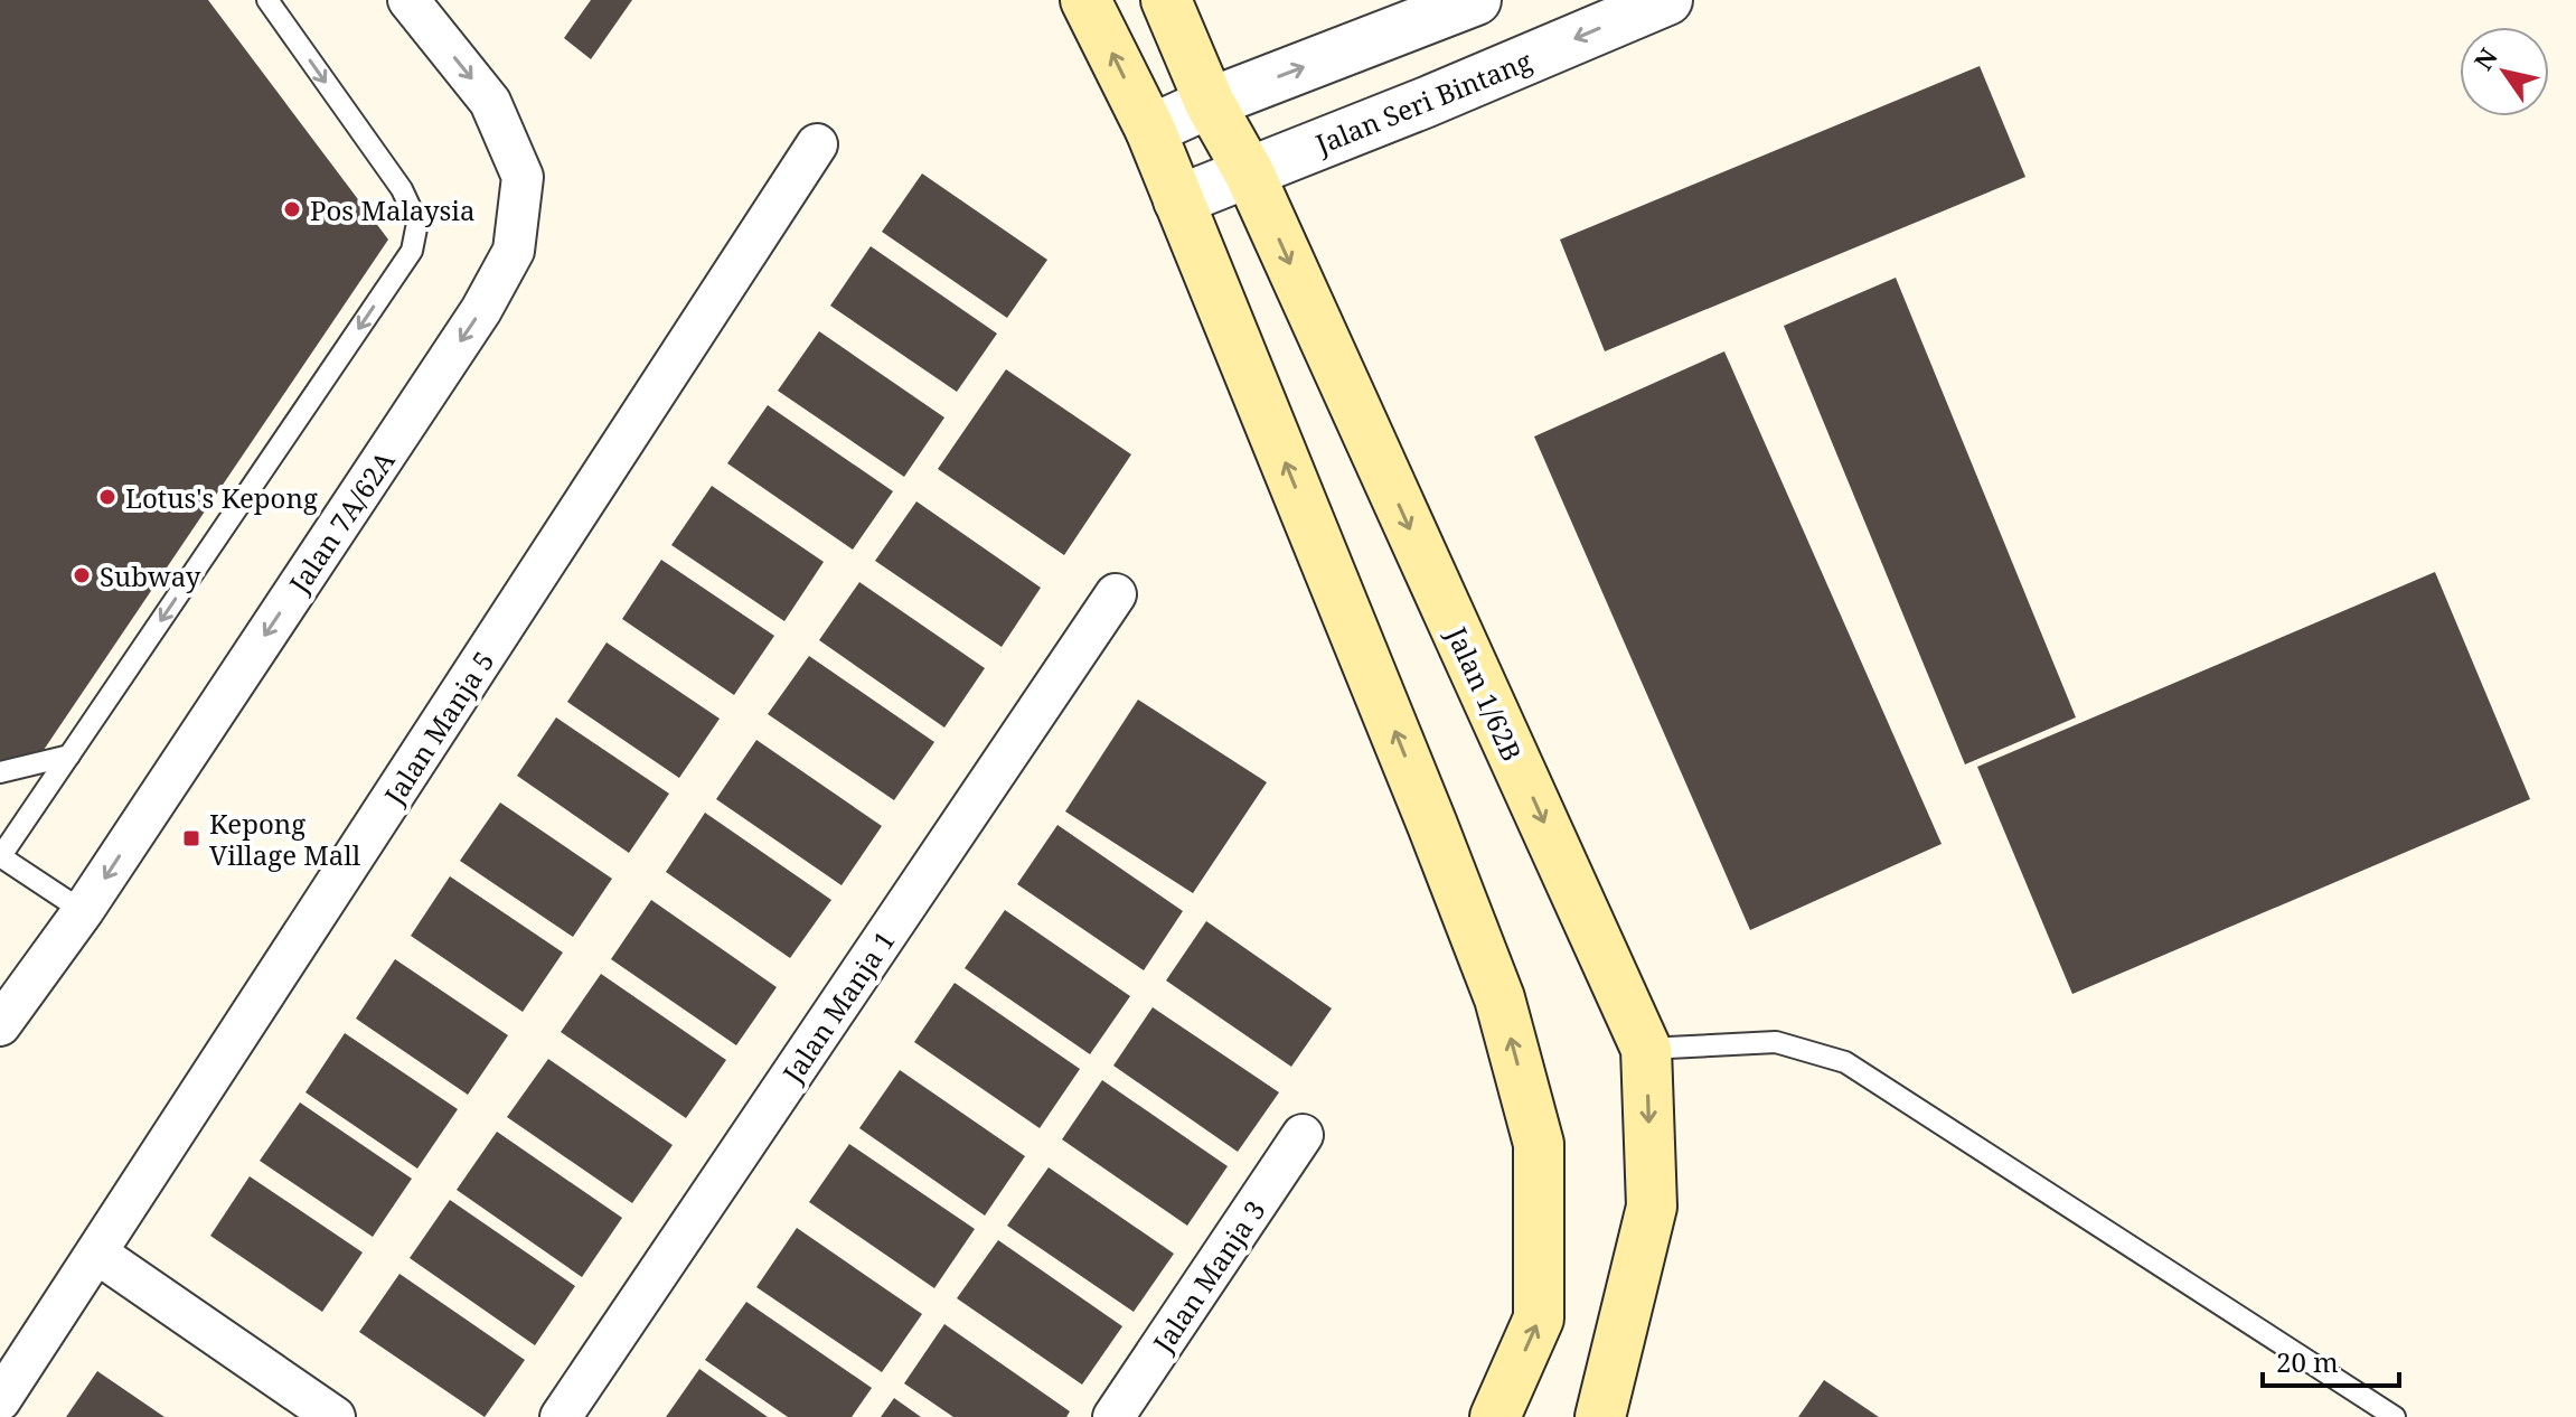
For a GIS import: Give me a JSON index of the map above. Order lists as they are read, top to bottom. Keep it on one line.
{"streets":{"main road":["Jalan 1/62B"],"street":["Jalan Seri Bintang","Jalan 7A/62A","Jalan Manja 5","Jalan Manja 1","Jalan Manja 3"]},"crossings":[["Jalan Seri Bintang","Jalan 1/62B"]],"one_way":["Jalan 7A/62A"],"places":{"other":["Pos Malaysia","Lotus's Kepong","Subway"],"transit":["Kepong Village Mall"]},"scale_bar":"20 m","north":"top left"}
